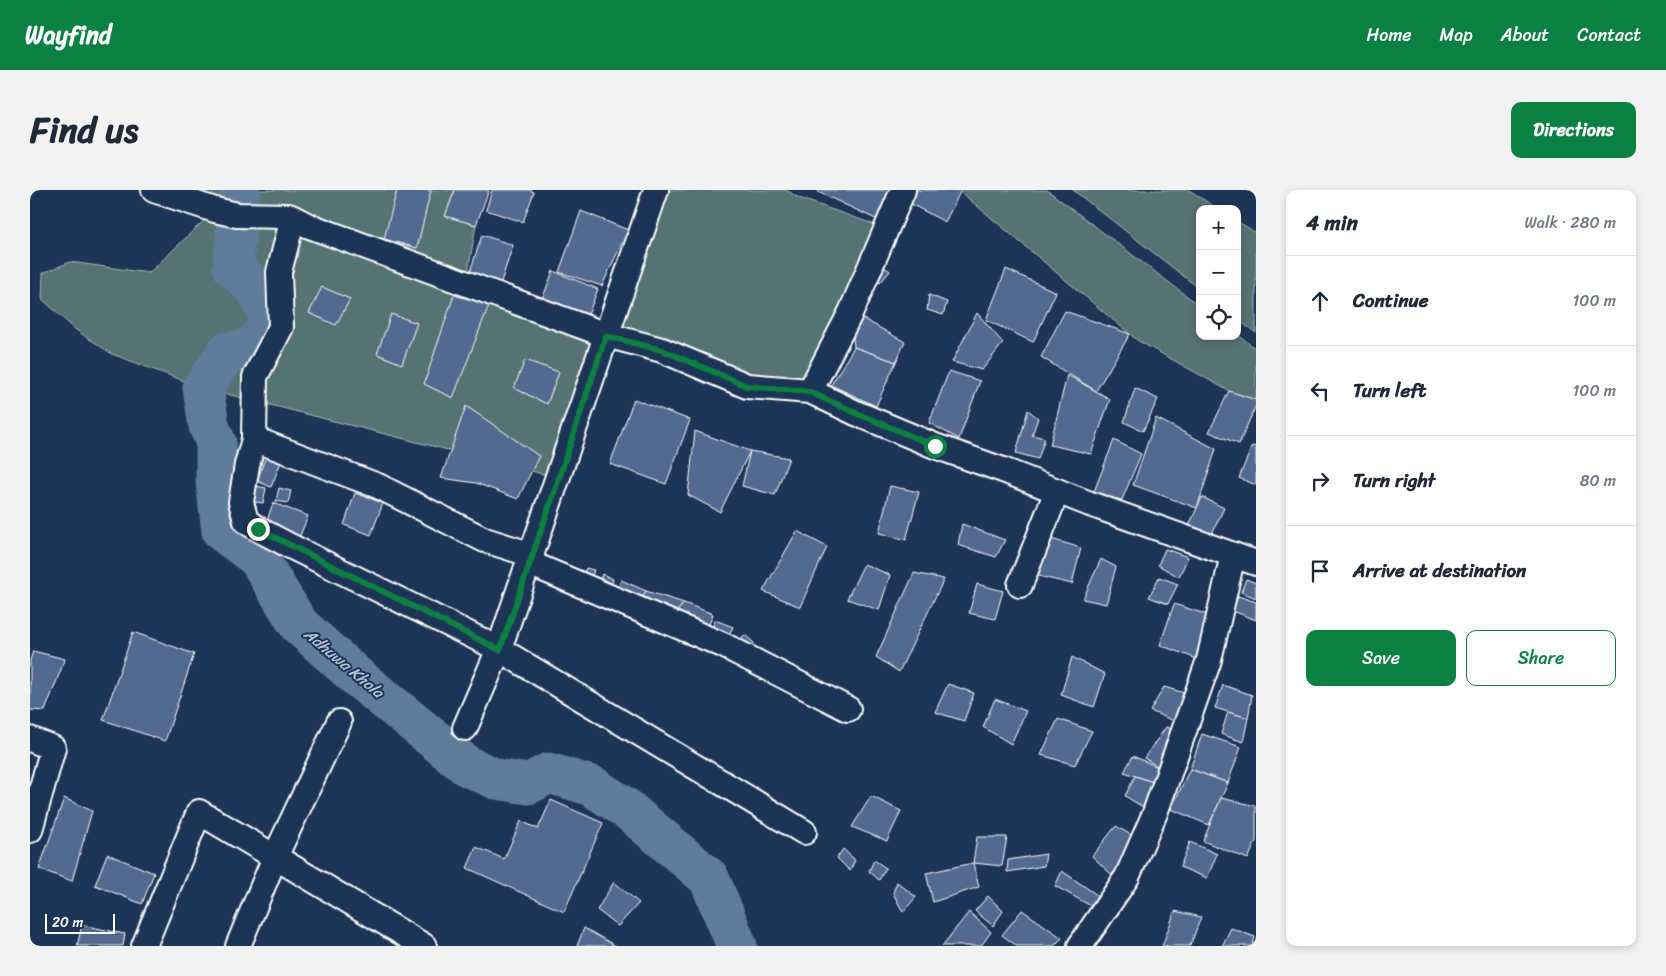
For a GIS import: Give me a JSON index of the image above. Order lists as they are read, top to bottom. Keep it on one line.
{"water":["Adhuwa Khola"],"scale_bar":"20 m","page":{"header":"Wayfind","nav":["Home","Map","About","Contact"],"title":"Find us","buttons":["Directions",["Save","Share"]],"heading":["4 min","Walk · 280 m"],"map_buttons":["+","−"],"list":[["Continue","100 m"],["Turn left","100 m"],["Turn right","80 m"],"Arrive at destination"],"scale":"20 m"}}
